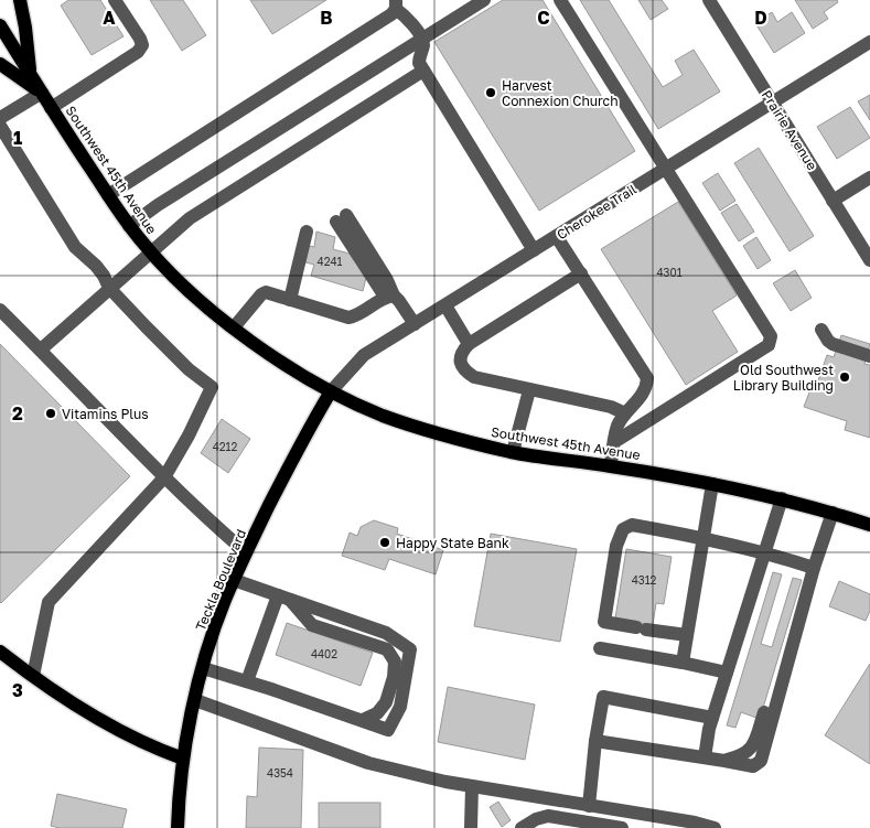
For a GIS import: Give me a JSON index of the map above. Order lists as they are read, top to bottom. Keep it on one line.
{"streets":{"main road":["Southwest 45th Avenue","Teckla Boulevard"],"street":["Prairie Avenue","Cherokee Trail"]},"crossings":[["Prairie Avenue","Cherokee Trail"],["Southwest 45th Avenue","Cherokee Trail"],["Southwest 45th Avenue","Teckla Boulevard"],["Cherokee Trail","Teckla Boulevard"]],"places":["Harvest Connexion Church","Old Southwest Library Building","Vitamins Plus","Happy State Bank"],"house_numbers":["4241","4301","4212","4312","4402","4354"],"grid":{"columns":["A","B","C","D"],"rows":["1","2","3"]}}
